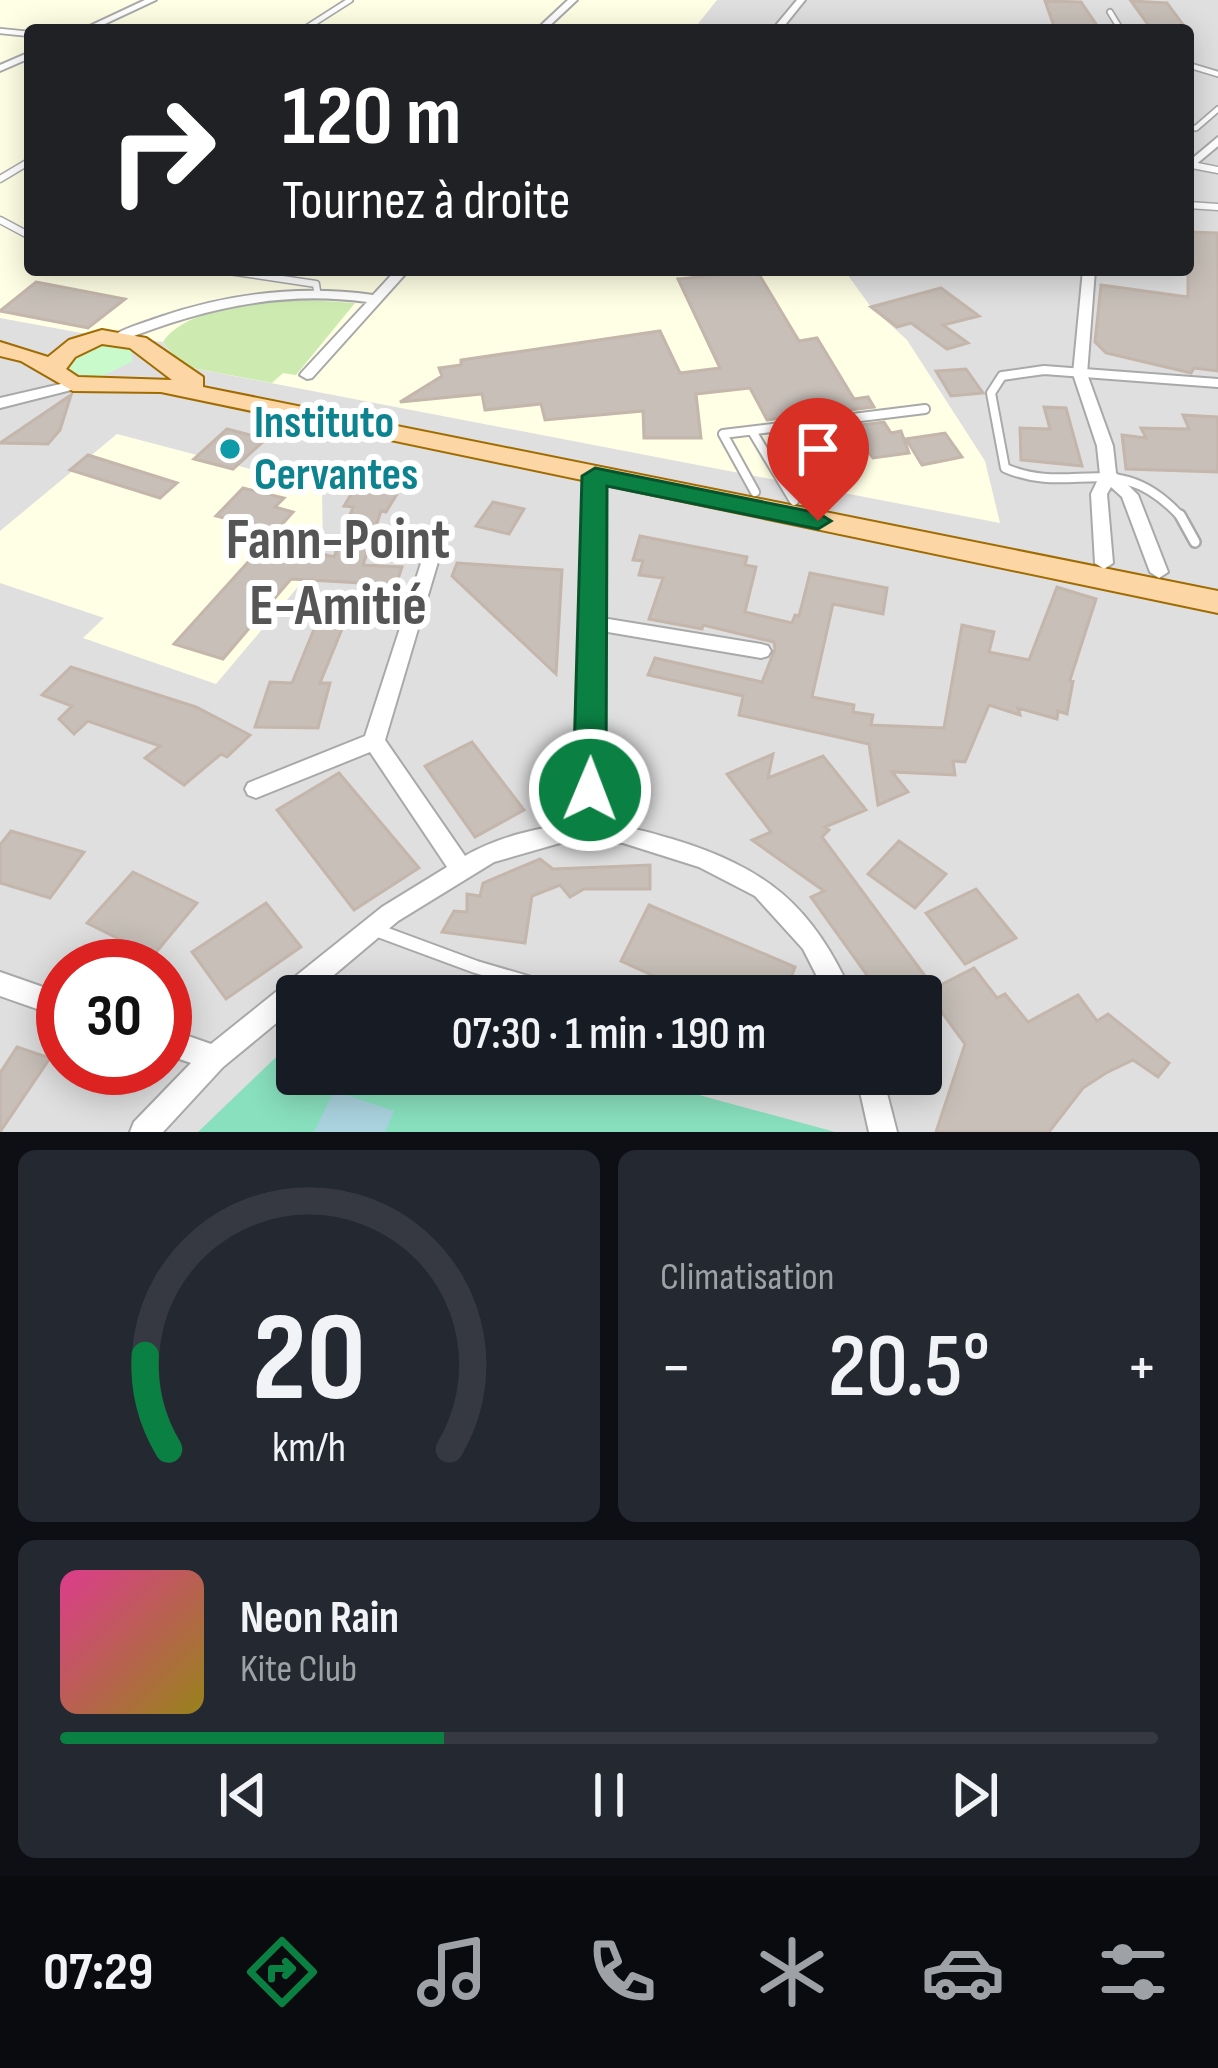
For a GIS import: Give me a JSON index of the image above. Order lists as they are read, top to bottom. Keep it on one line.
{"districts":["Fann-Point E-Amitié"],"places":["Instituto Cervantes"],"page":{"turn":["120 m","Tournez à droite"],"limit":"30","trip":"07:30 · 1 min · 190 m","tile":"Climatisation","heat":["−","20.5°","+"],"song":["Neon Rain","Kite Club"],"tabs":"07:29","gauge":["20","km/h"]}}
